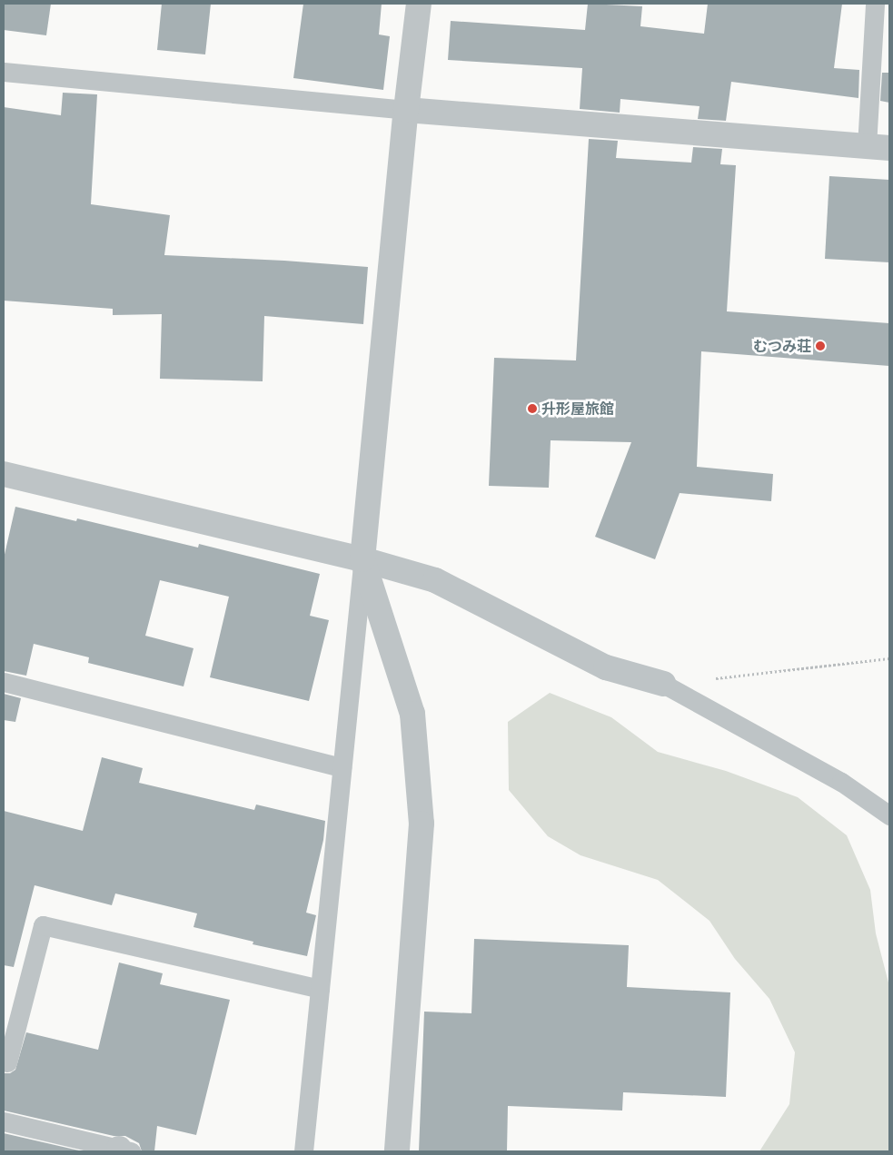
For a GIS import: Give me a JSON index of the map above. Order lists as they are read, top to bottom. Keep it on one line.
{"places":["むつみ荘","升形屋旅館"]}
